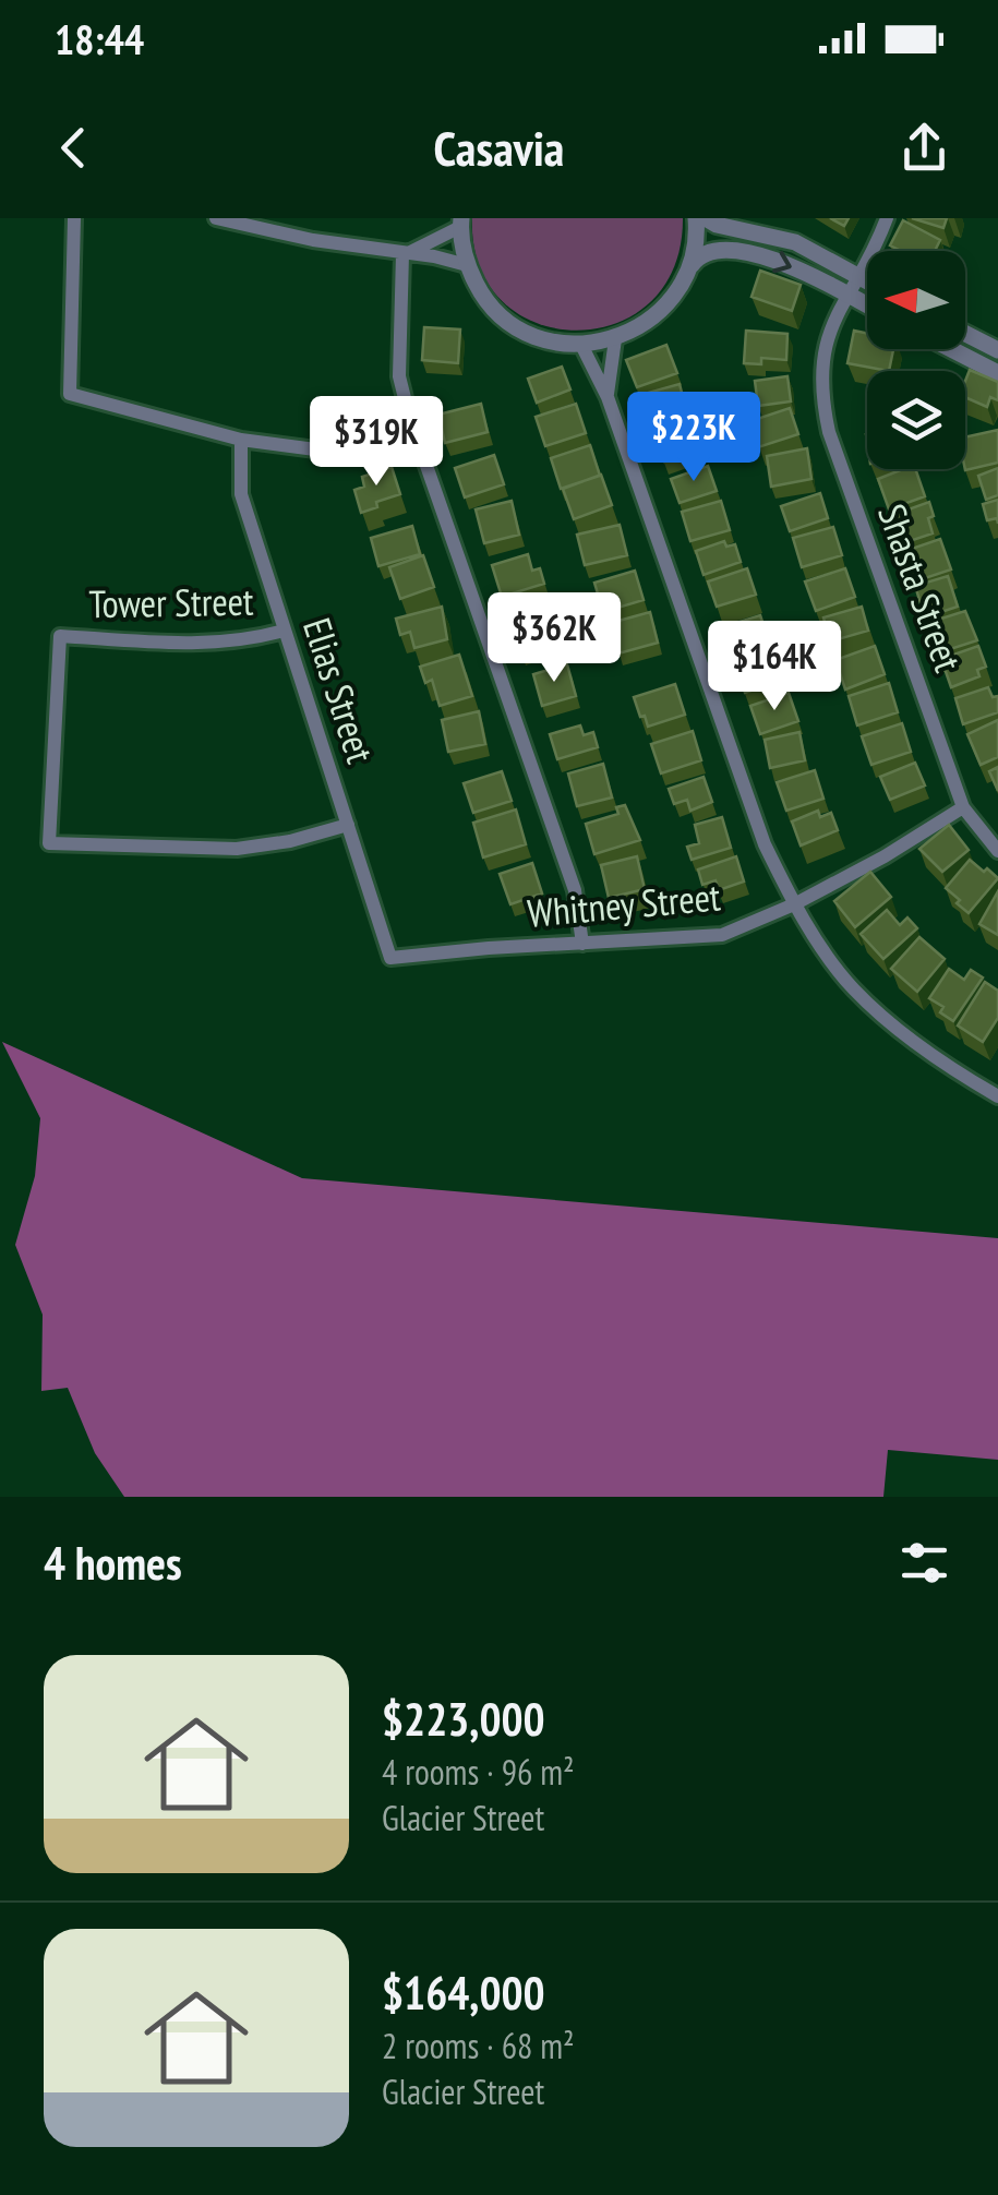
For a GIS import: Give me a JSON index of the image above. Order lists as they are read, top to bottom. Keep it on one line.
{"streets":{"street":["Shasta Street","Tower Street","Elias Street","Whitney Street"]},"crossings":[["Shasta Street","Whitney Street"],["Tower Street","Elias Street"],["Elias Street","Whitney Street"]],"north":"left","page":{"status":"18:44","header":"Casavia","price":["$223K","$319K","$362K","$164K"],"heading":"4 homes","list":[{"name":"$223,000","note":"4 rooms · 96 m² · Glacier Street"},{"name":"$164,000","note":"2 rooms · 68 m² · Glacier Street"}]}}
